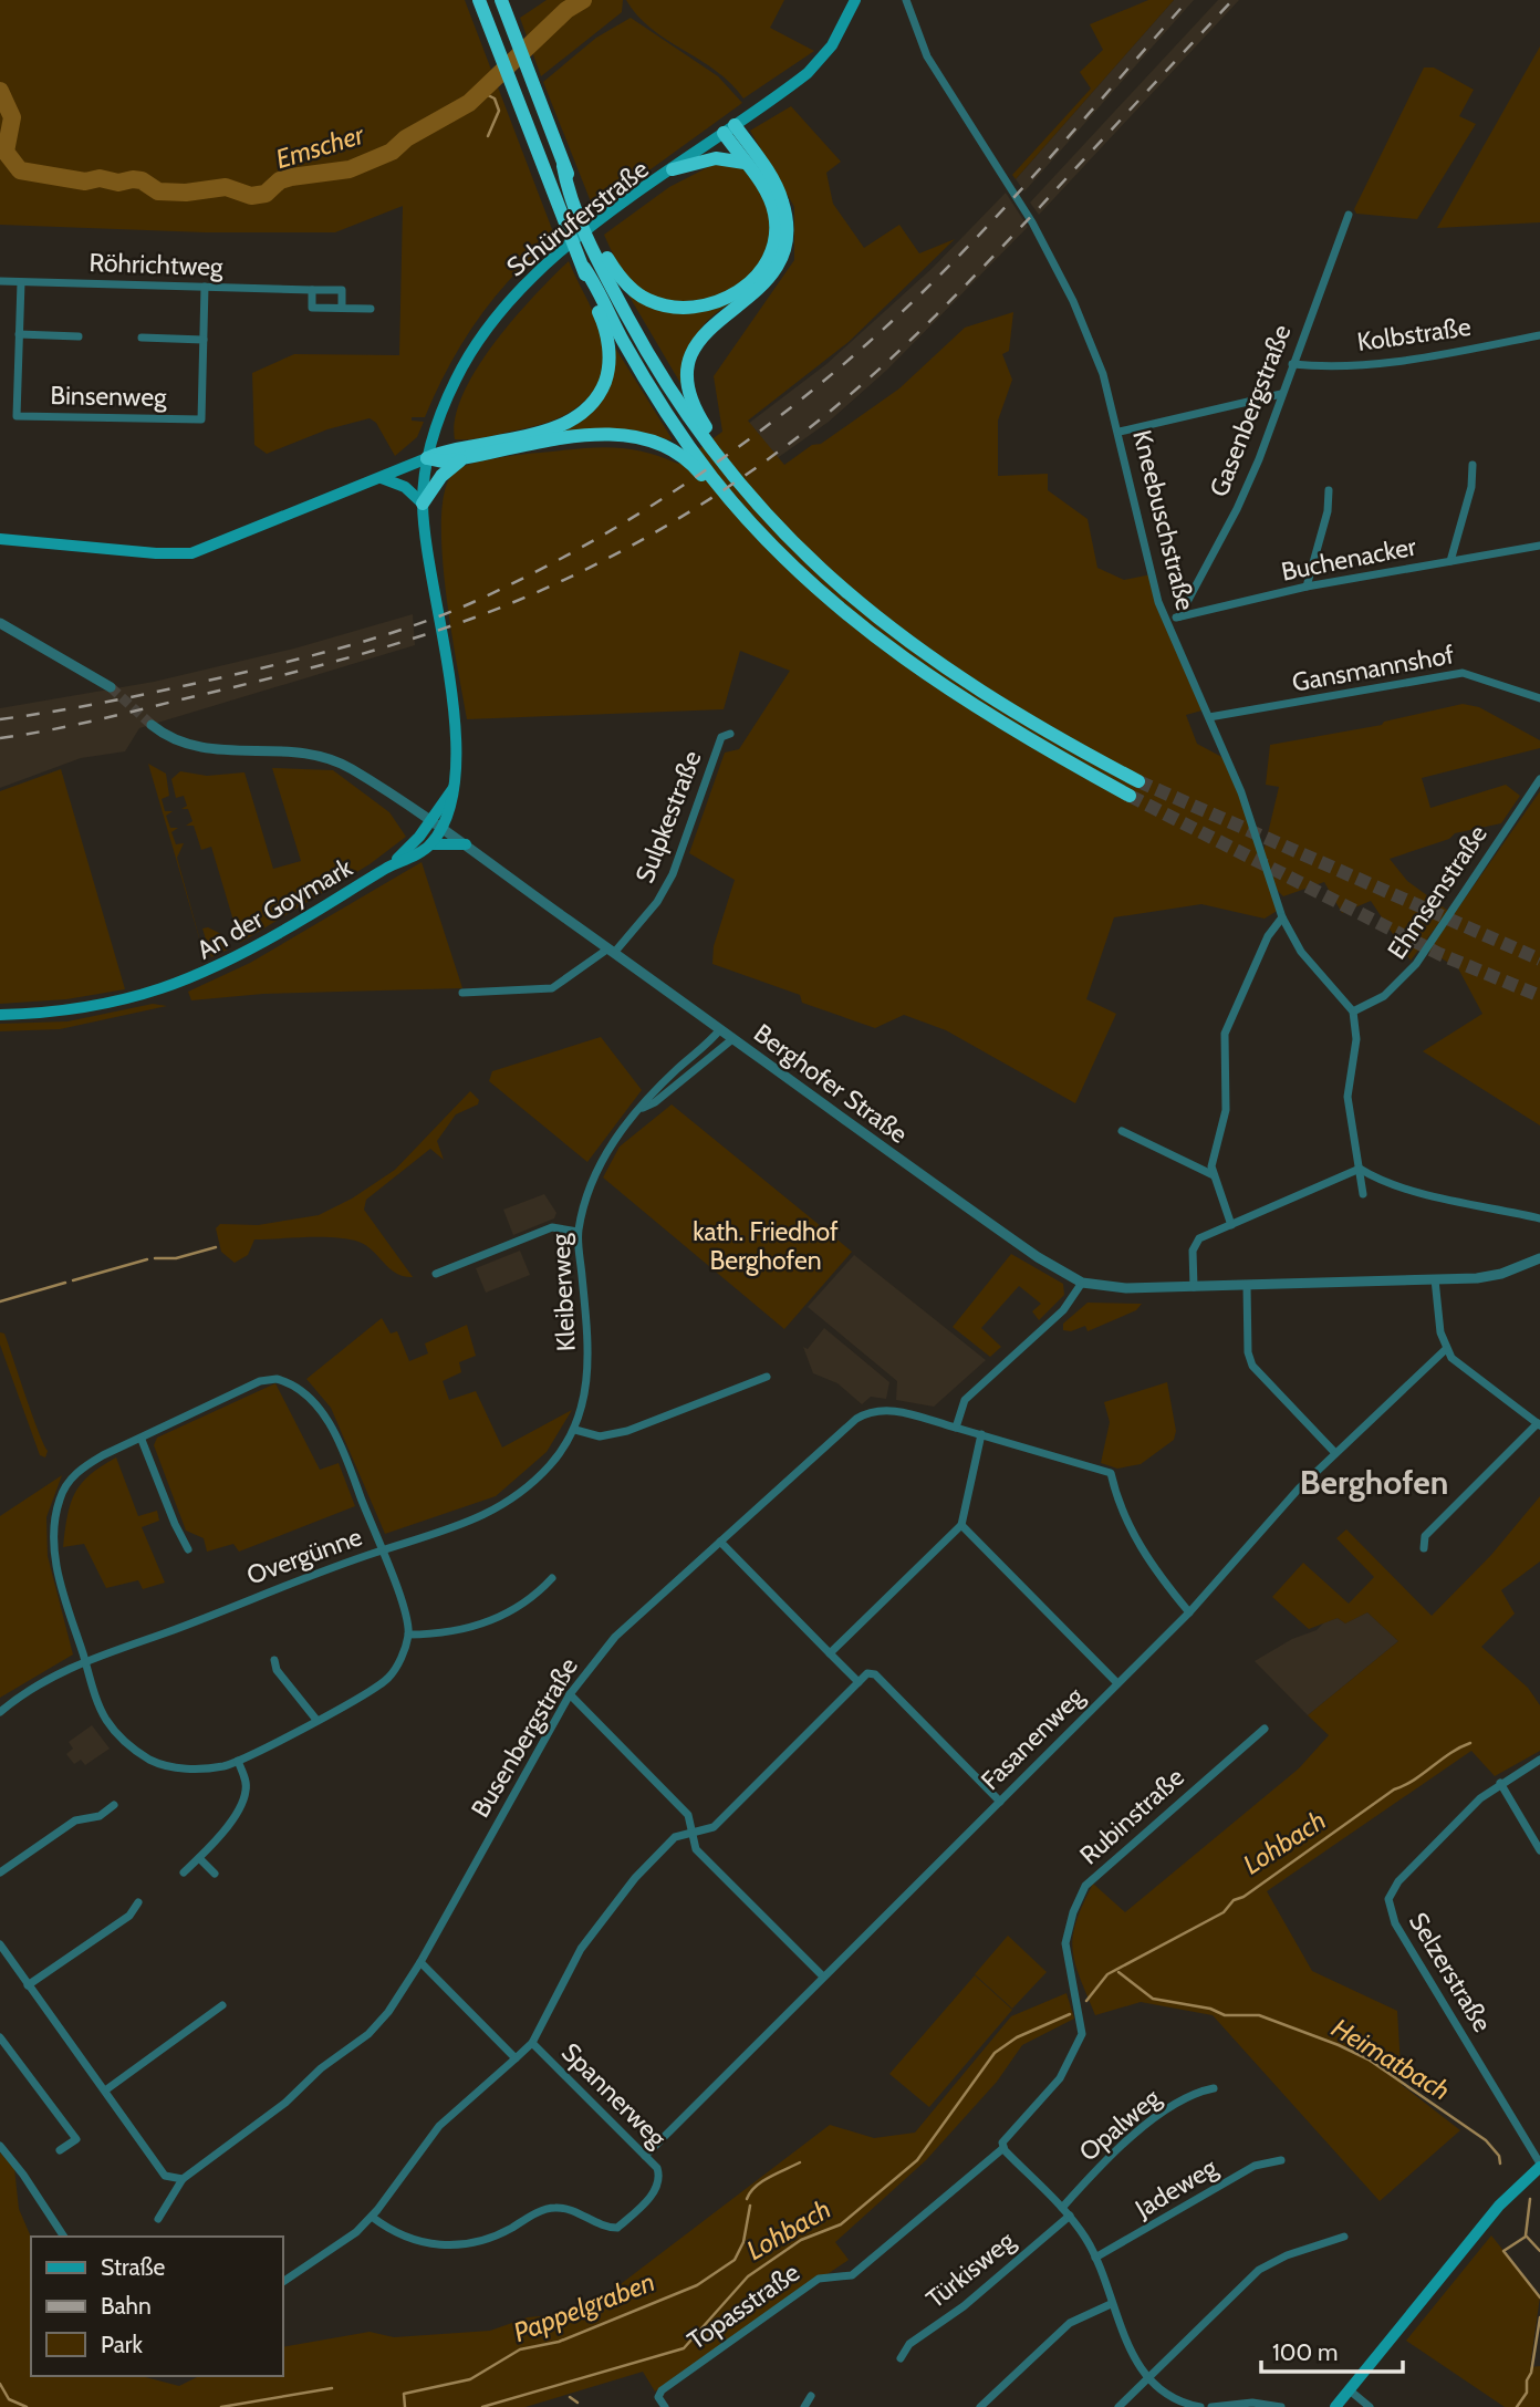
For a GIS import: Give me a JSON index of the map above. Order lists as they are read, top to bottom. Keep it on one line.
{"streets":{"main road":["Schüruferstraße","An der Goymark"],"street":["Röhrichtweg","Kolbstraße","Binsenweg","Gasenbergstraße","Kneebuschstraße","Buchenacker","Gansmannshof","Sulpkestraße","Ehmsenstraße","Berghofer Straße","Kleiberweg","Overgünne","Busenbergstraße","Fasanenweg","Rubinstraße","Selzerstraße","Spannerweg","Opalweg","Jadeweg","Türkisweg","Topasstraße"]},"crossings":[["Röhrichtweg","Binsenweg"],["Kolbstraße","Gasenbergstraße"],["Gasenbergstraße","Buchenacker"],["Kneebuschstraße","Buchenacker"],["Kneebuschstraße","Gansmannshof"],["Kneebuschstraße","Ehmsenstraße"],["Sulpkestraße","Berghofer Straße"],["An der Goymark","Berghofer Straße"],["Berghofer Straße","Kleiberweg"],["Kleiberweg","Overgünne"],["Busenbergstraße","Fasanenweg"],["Fasanenweg","Spannerweg"],["Rubinstraße","Topasstraße"]],"districts":["Berghofen"],"water":["Emscher","Lohbach","Heimatbach","Pappelgraben"],"parks":["kath. Friedhof Berghofen"],"legend":["Straße","Bahn","Park"],"scale_bar":"100 m"}
